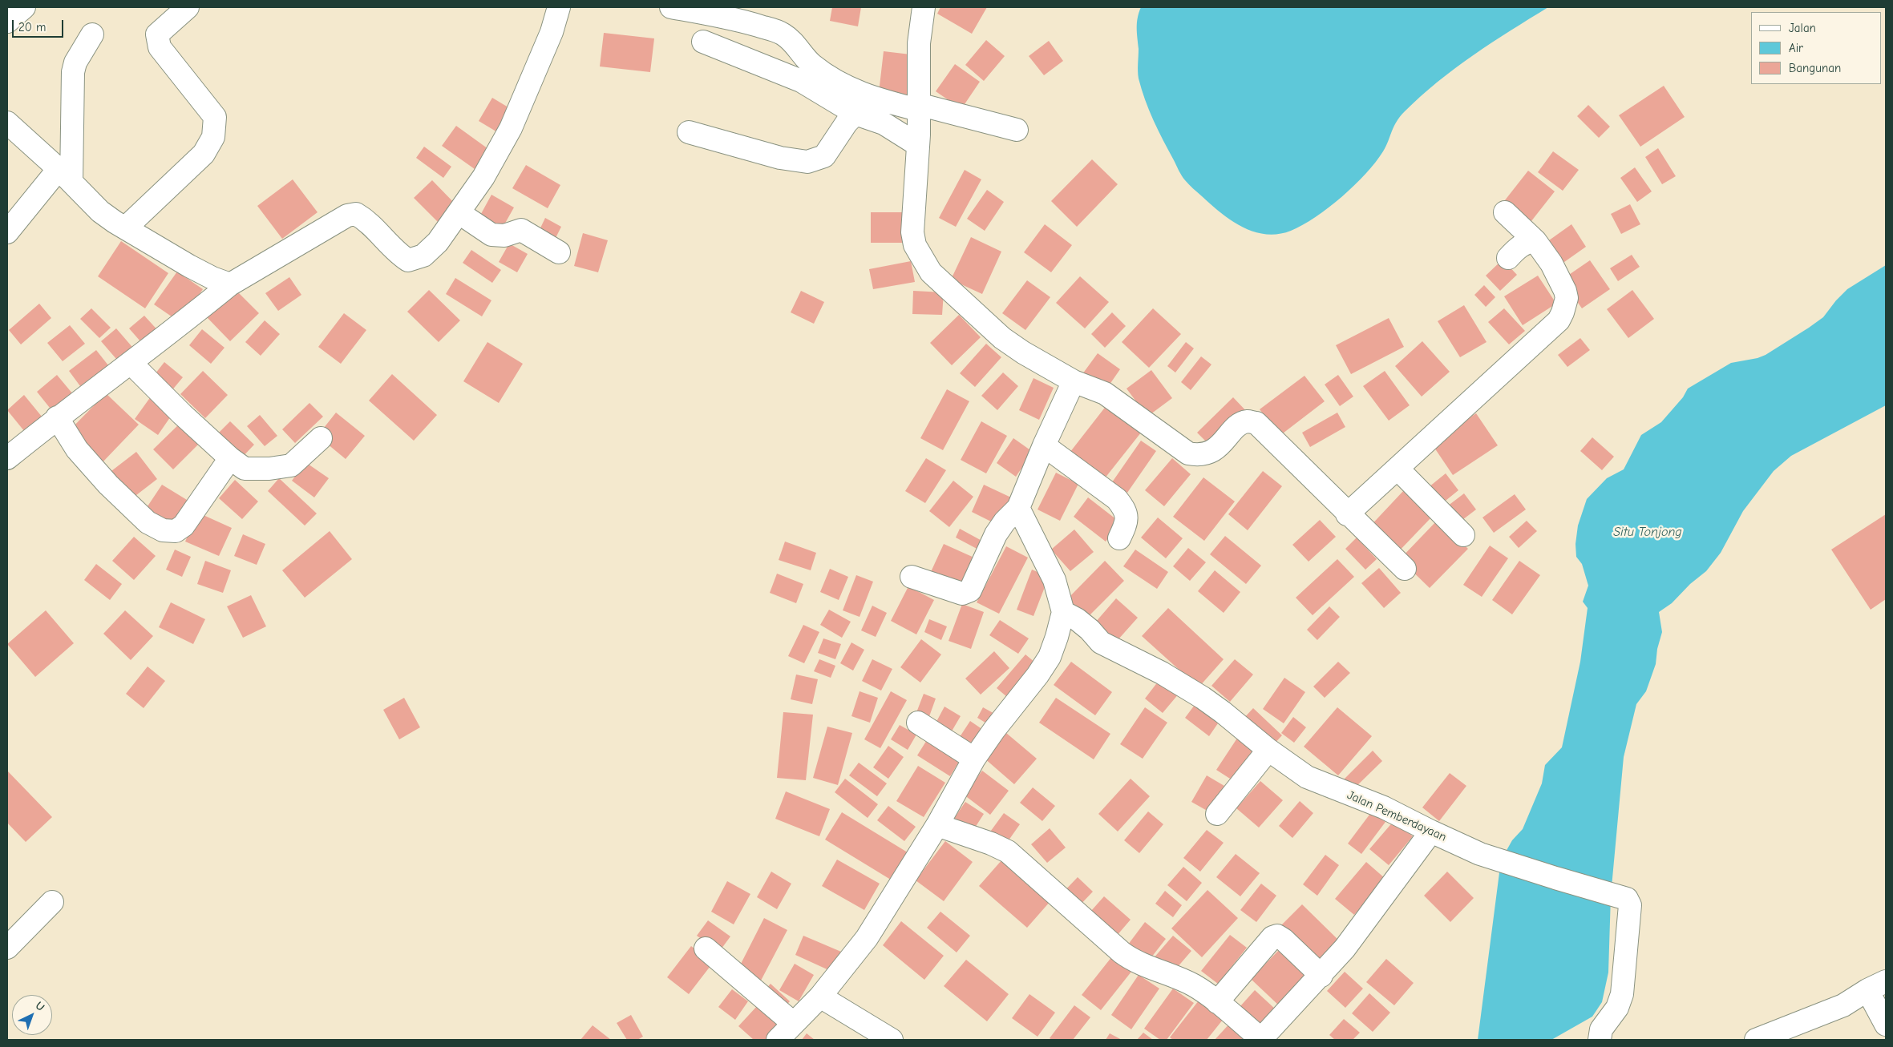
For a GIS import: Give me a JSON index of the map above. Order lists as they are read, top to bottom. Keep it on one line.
{"streets":{"street":["Jalan Pemberdayaan"]},"water":["Situ Tonjong"],"legend":["Jalan","Air","Bangunan"],"scale_bar":"20 m","north":"top right"}
